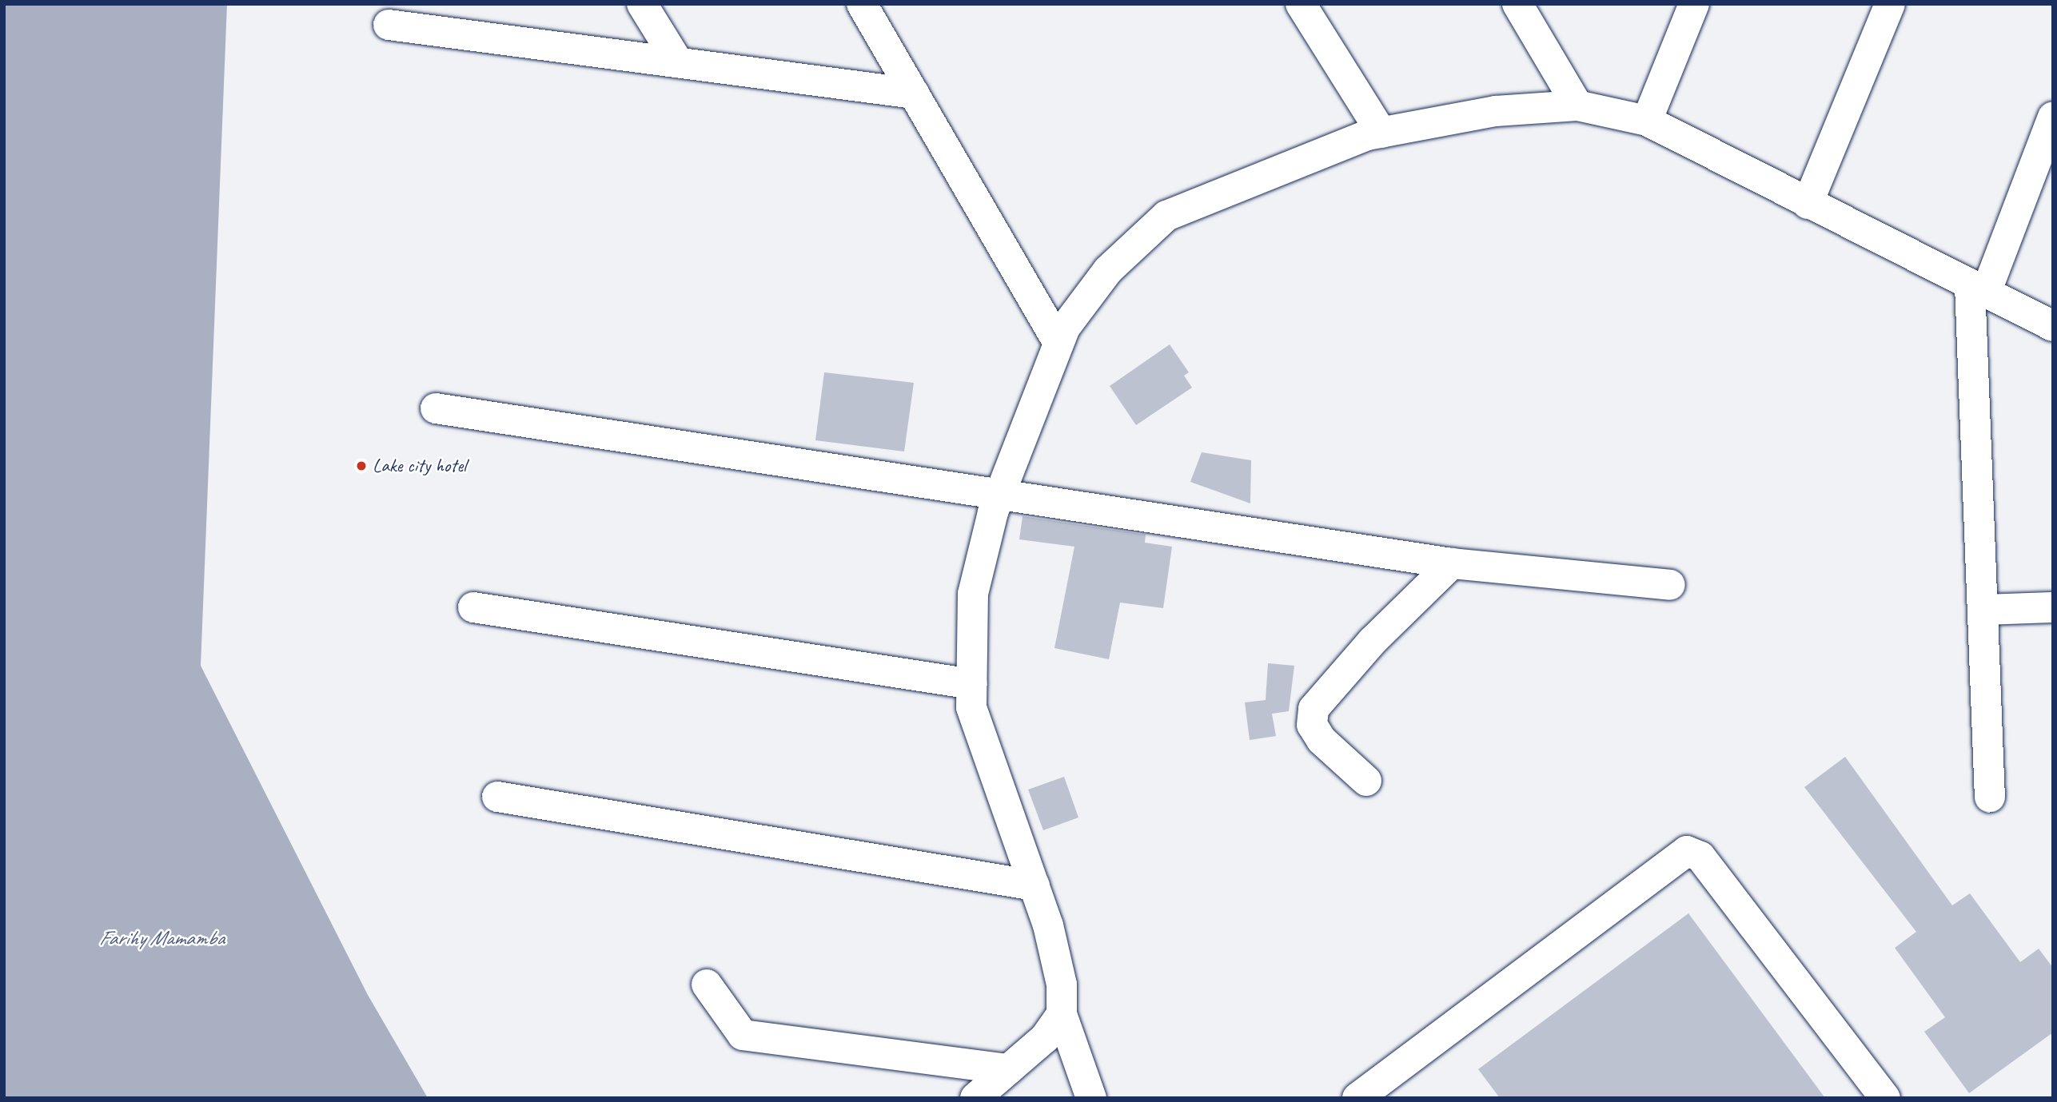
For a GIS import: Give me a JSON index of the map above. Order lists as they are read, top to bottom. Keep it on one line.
{"water":["Farihy Mamamba"],"places":["Lake city hotel"]}
